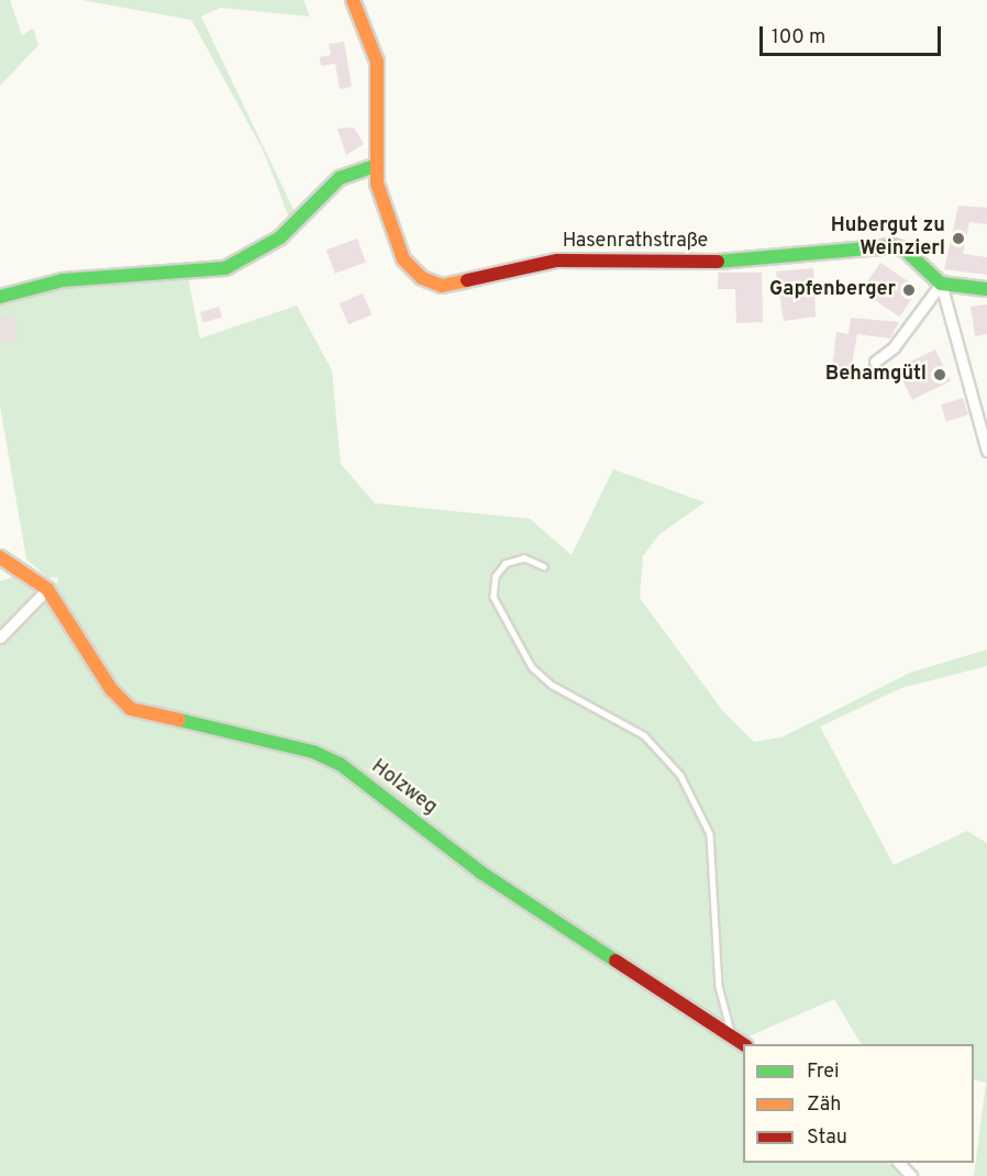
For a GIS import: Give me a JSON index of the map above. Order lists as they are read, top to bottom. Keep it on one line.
{"streets":{"street":["Hasenrathstraße","Holzweg"]},"places":["Hubergut zu Weinzierl","Gapfenberger","Behamgütl"],"legend":["Frei","Zäh","Stau"],"scale_bar":"100 m"}
